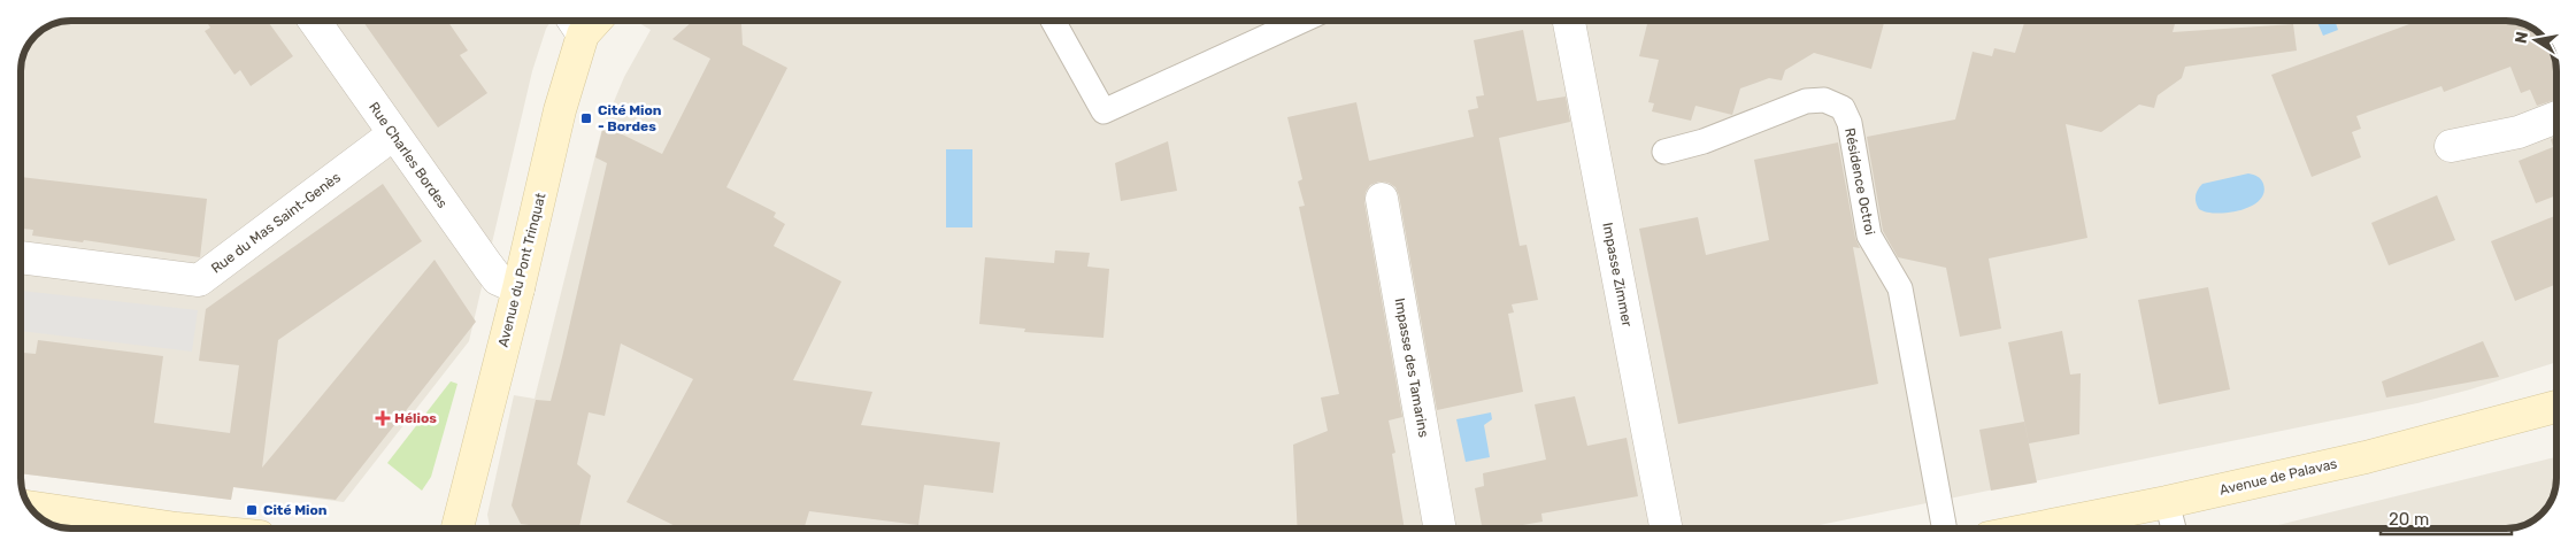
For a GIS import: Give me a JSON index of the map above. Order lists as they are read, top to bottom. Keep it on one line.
{"streets":{"main road":["Avenue du Pont Trinquat","Avenue de Palavas"],"street":["Rue Charles Bordes","Rue du Mas Saint-Genès","Impasse Zimmer","Impasse des Tamarins"],"lane":["Résidence Octroi"]},"crossings":[["Rue Charles Bordes","Rue du Mas Saint-Genès"],["Rue Charles Bordes","Avenue du Pont Trinquat"]],"places":{"transit":["Cité Mion - Bordes","Cité Mion"],"health":["Hélios"]},"scale_bar":"20 m","north":"left"}
